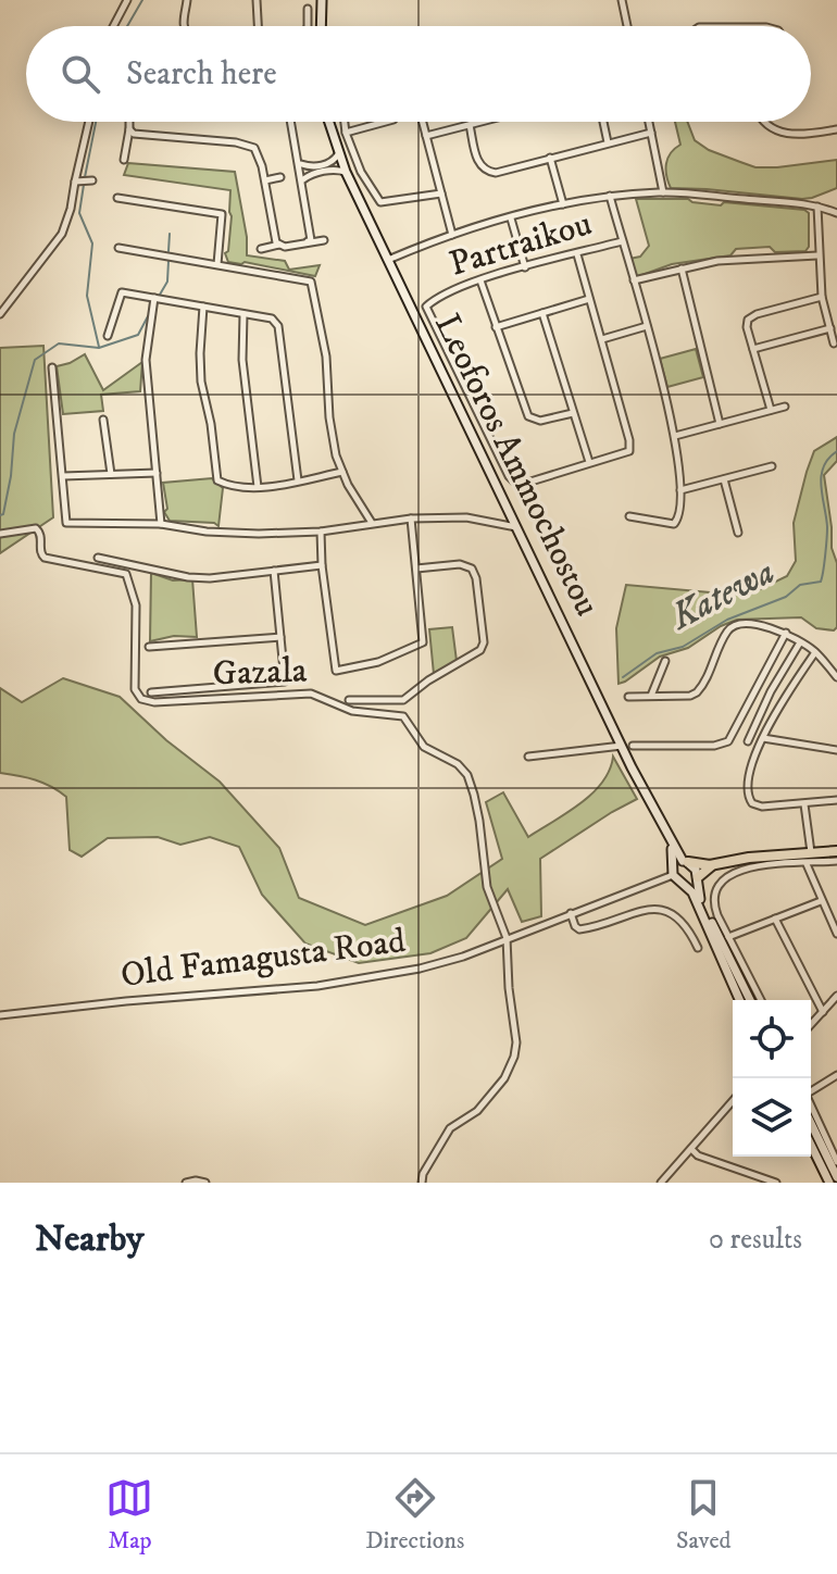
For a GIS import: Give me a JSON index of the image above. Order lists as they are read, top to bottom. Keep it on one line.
{"streets":{"main road":["Leoforos Ammochostou"],"street":["Partraikou","Gazala","Old Famagusta Road"]},"crossings":[["Leoforos Ammochostou","Old Famagusta Road"],["Gazala","Old Famagusta Road"]],"water":["Katewa"],"page":{"search":"Search here","heading":["Nearby","0 results"],"nav":["Map","Directions","Saved"]}}
